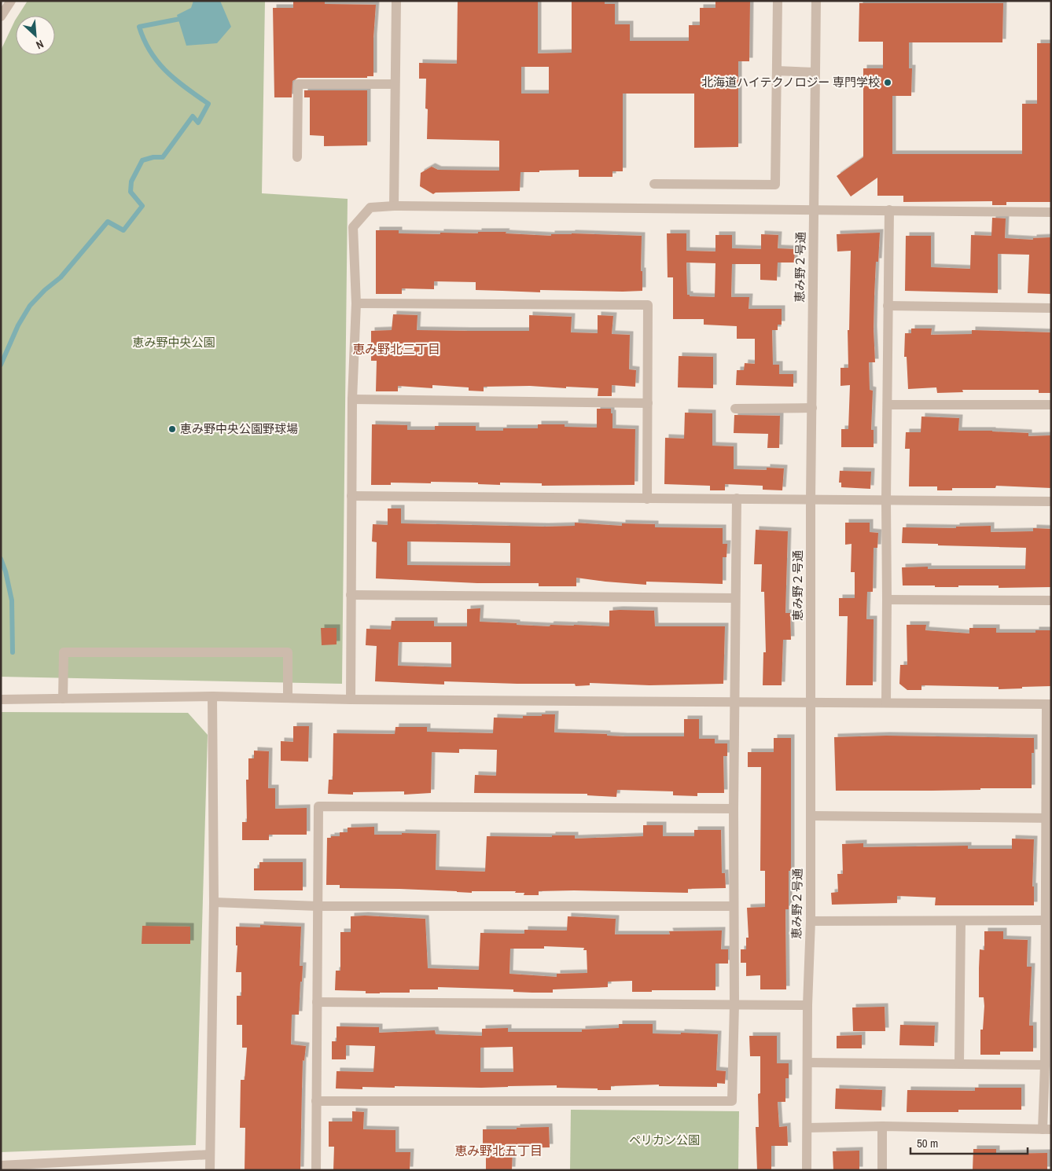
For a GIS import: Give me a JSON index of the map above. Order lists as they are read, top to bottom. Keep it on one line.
{"streets":{"street":["恵み野２号通"]},"districts":["恵み野北三丁目","恵み野北五丁目"],"parks":["恵み野中央公園","ペリカン公園"],"places":["北海道ハイテクノロジー 専門学校","恵み野中央公園野球場"],"scale_bar":"50 m","north":"bottom right"}
